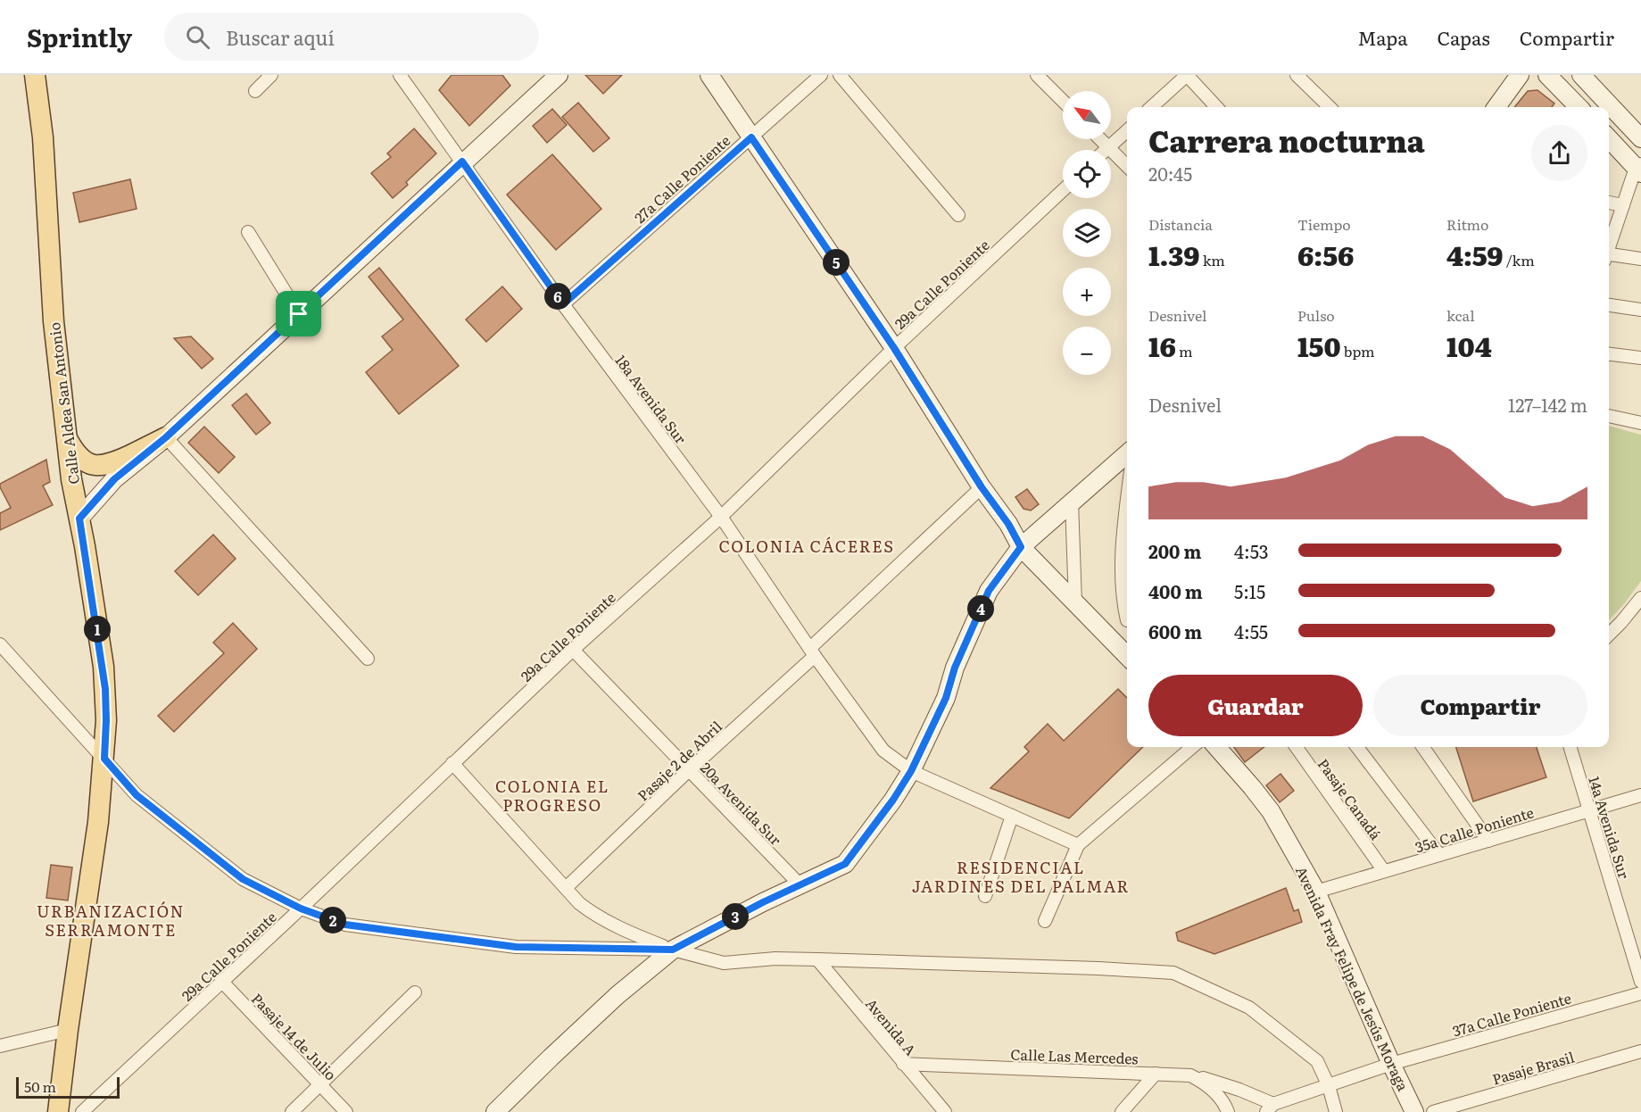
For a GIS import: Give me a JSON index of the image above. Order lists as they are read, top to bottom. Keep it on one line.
{"streets":{"main road":["Calle Aldea San Antonio"],"street":["27a Calle Poniente","29a Calle Poniente","18a Avenida Sur","Pasaje 2 de Abril","Pasaje Canadá","20a Avenida Sur","14a Avenida Sur","35a Calle Poniente","Avenida Fray Felipe de Jesús Moraga","37a Calle Poniente","Avenida A","Pasaje 14 de Julio","Calle Las Mercedes","Pasaje Brasil"]},"crossings":[["27a Calle Poniente","18a Avenida Sur"],["29a Calle Poniente","18a Avenida Sur"],["29a Calle Poniente","20a Avenida Sur"],["29a Calle Poniente","Pasaje 14 de Julio"],["18a Avenida Sur","Pasaje 2 de Abril"],["Pasaje 2 de Abril","20a Avenida Sur"],["Pasaje Canadá","35a Calle Poniente"],["14a Avenida Sur","35a Calle Poniente"],["35a Calle Poniente","Avenida Fray Felipe de Jesús Moraga"],["Avenida Fray Felipe de Jesús Moraga","37a Calle Poniente"],["37a Calle Poniente","Calle Las Mercedes"],["Avenida A","Calle Las Mercedes"]],"districts":["COLONIA CÁCERES","COLONIA EL PROGRESO","RESIDENCIAL JARDINES DEL PALMAR","URBANIZACIÓN SERRAMONTE"],"scale_bar":"50 m","north":"top left","page":{"header":"Sprintly","search":"Buscar aquí","nav":["Mapa","Capas","Compartir"],"map_buttons":["+","−"],"heading":["Carrera nocturna","20:45"],"stats":[["Distancia","1.39 km"],["Tiempo","6:56"],["Ritmo","4:59 /km"],["Desnivel","16 m"],["Pulso","150 bpm"],["kcal","104"]],"pins":["5","6","4","1","3","2"],"chart":["Desnivel","127–142 m"],"list":[{"name":"200 m","note":"4:53"},{"name":"400 m","note":"5:15"},{"name":"600 m","note":"4:55"}],"buttons":["Guardar","Compartir"],"scale":"50 m"}}
